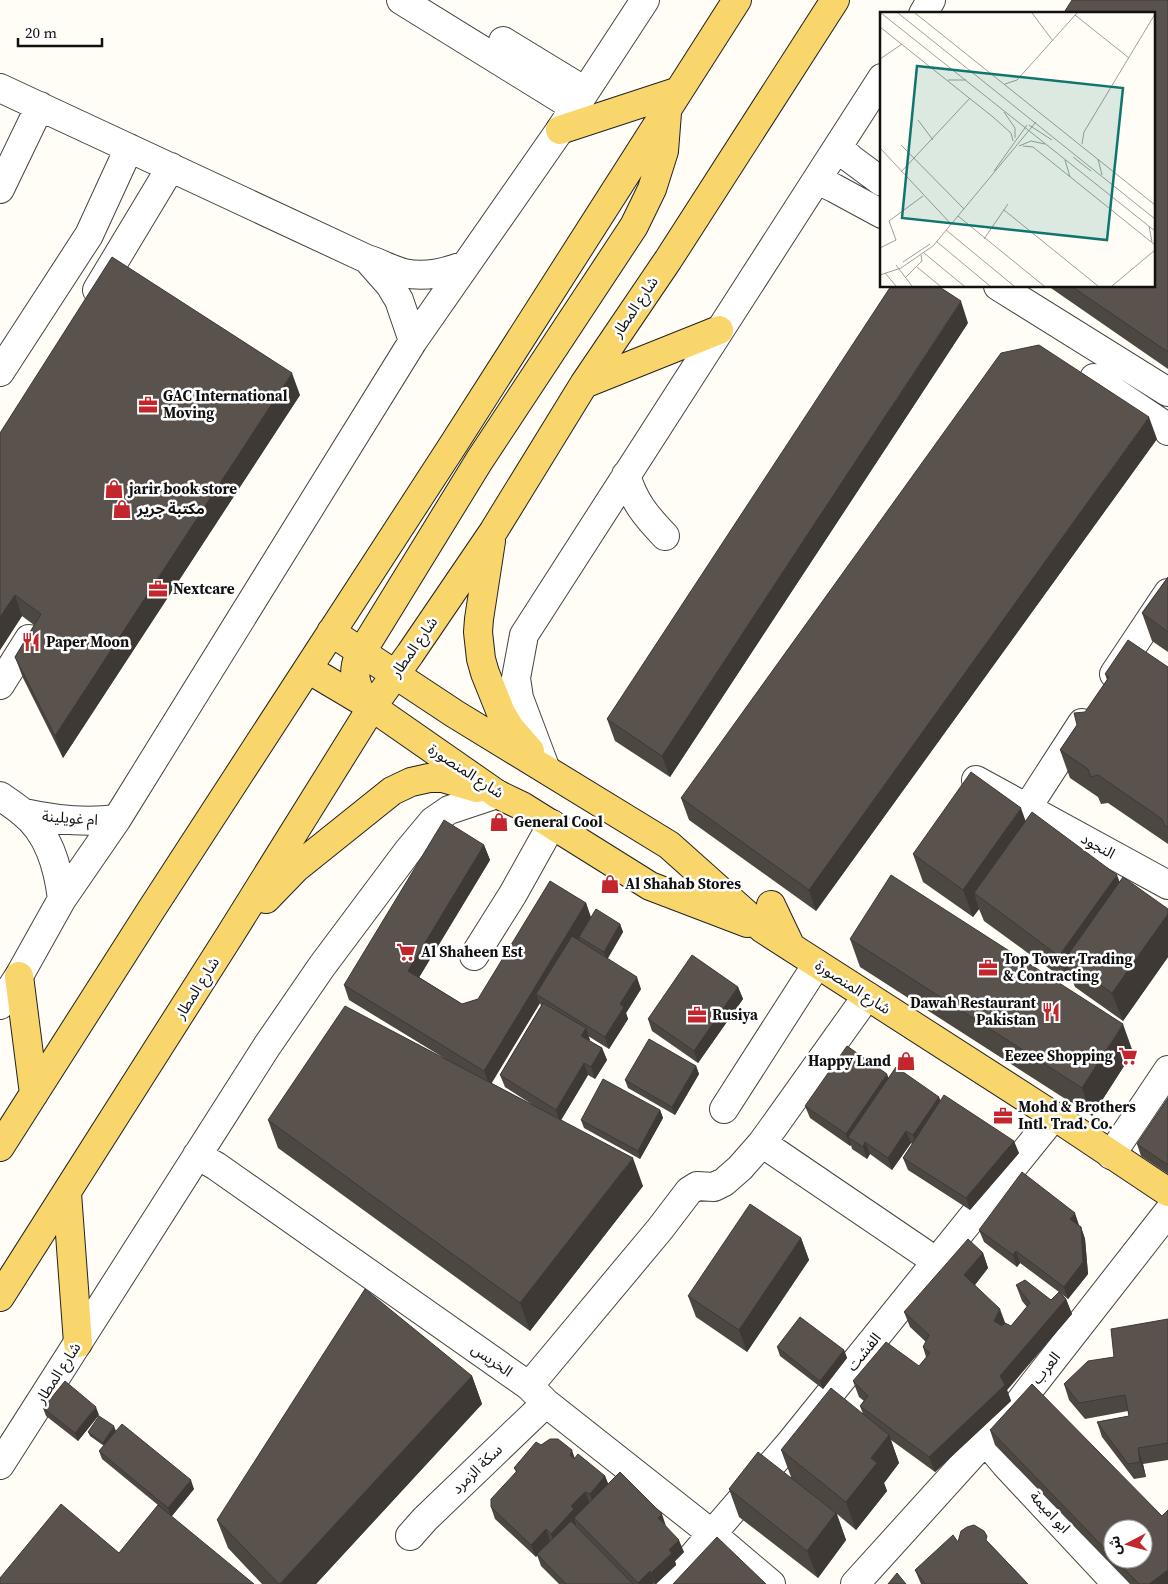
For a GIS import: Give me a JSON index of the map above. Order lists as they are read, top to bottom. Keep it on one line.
{"streets":{"main road":["شارع المطار","شارع المنصورة"],"street":["ام غويلينة","النجود","الفشت","الخريس","العرب","سكة الزمرد","ابو اميمة"]},"crossings":[["شارع المطار","شارع المنصورة"],["شارع المطار","الخريس"],["شارع المنصورة","الفشت"],["شارع المنصورة","سكة الزمرد"],["الفشت","الخريس"],["الخريس","سكة الزمرد"],["العرب","ابو اميمة"]],"places":{"office":["GAC International Moving","Nextcare","Top Tower Trading & Contracting","Rusiya","Mohd & Brothers Intl. Trad. Co."],"shop":["jarir book store","مكتبة جرير","General Cool","Al Shahab Stores","Happy Land"],"restaurant":["Paper Moon","Dawah Restaurant Pakistan"],"supermarket":["Al Shaheen Est","Eezee Shopping"]},"scale_bar":"20 m","north":"left"}
